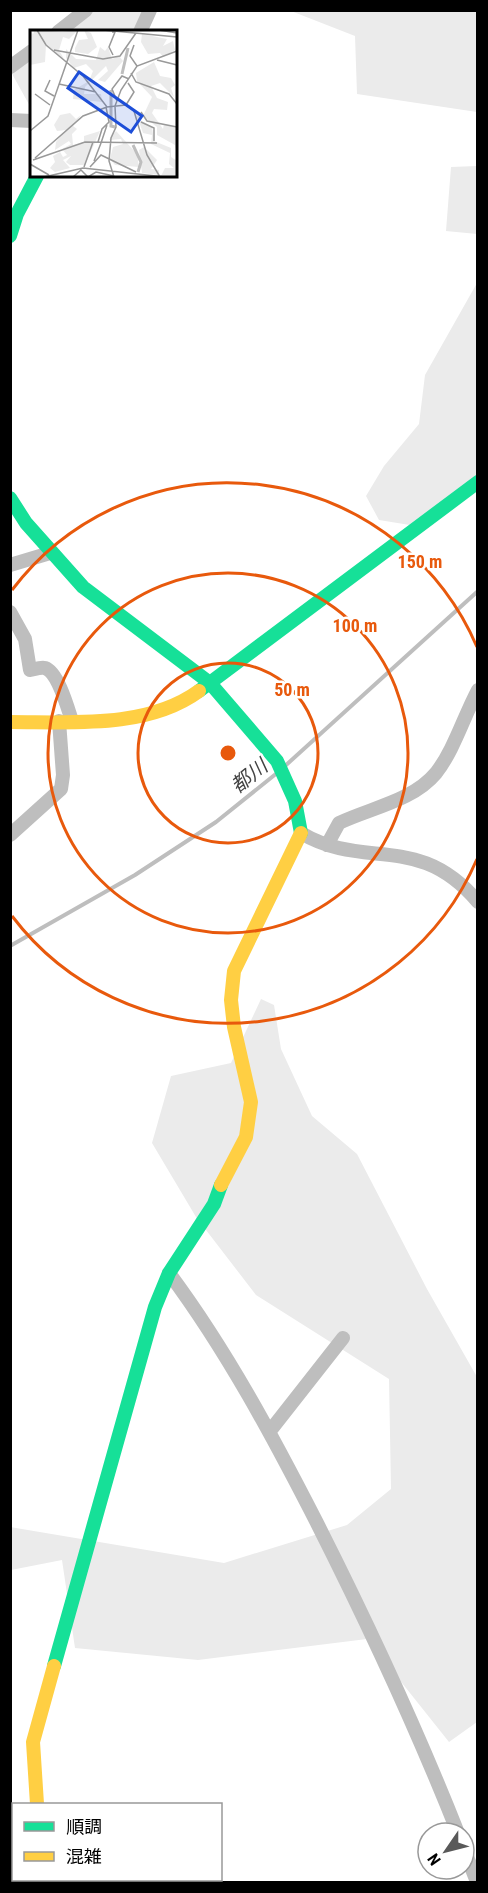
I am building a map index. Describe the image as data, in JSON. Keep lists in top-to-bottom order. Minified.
{"water":["都川"],"legend":["順調","混雑"],"north":"bottom left","rings":["150 m","100 m","50 m"]}
